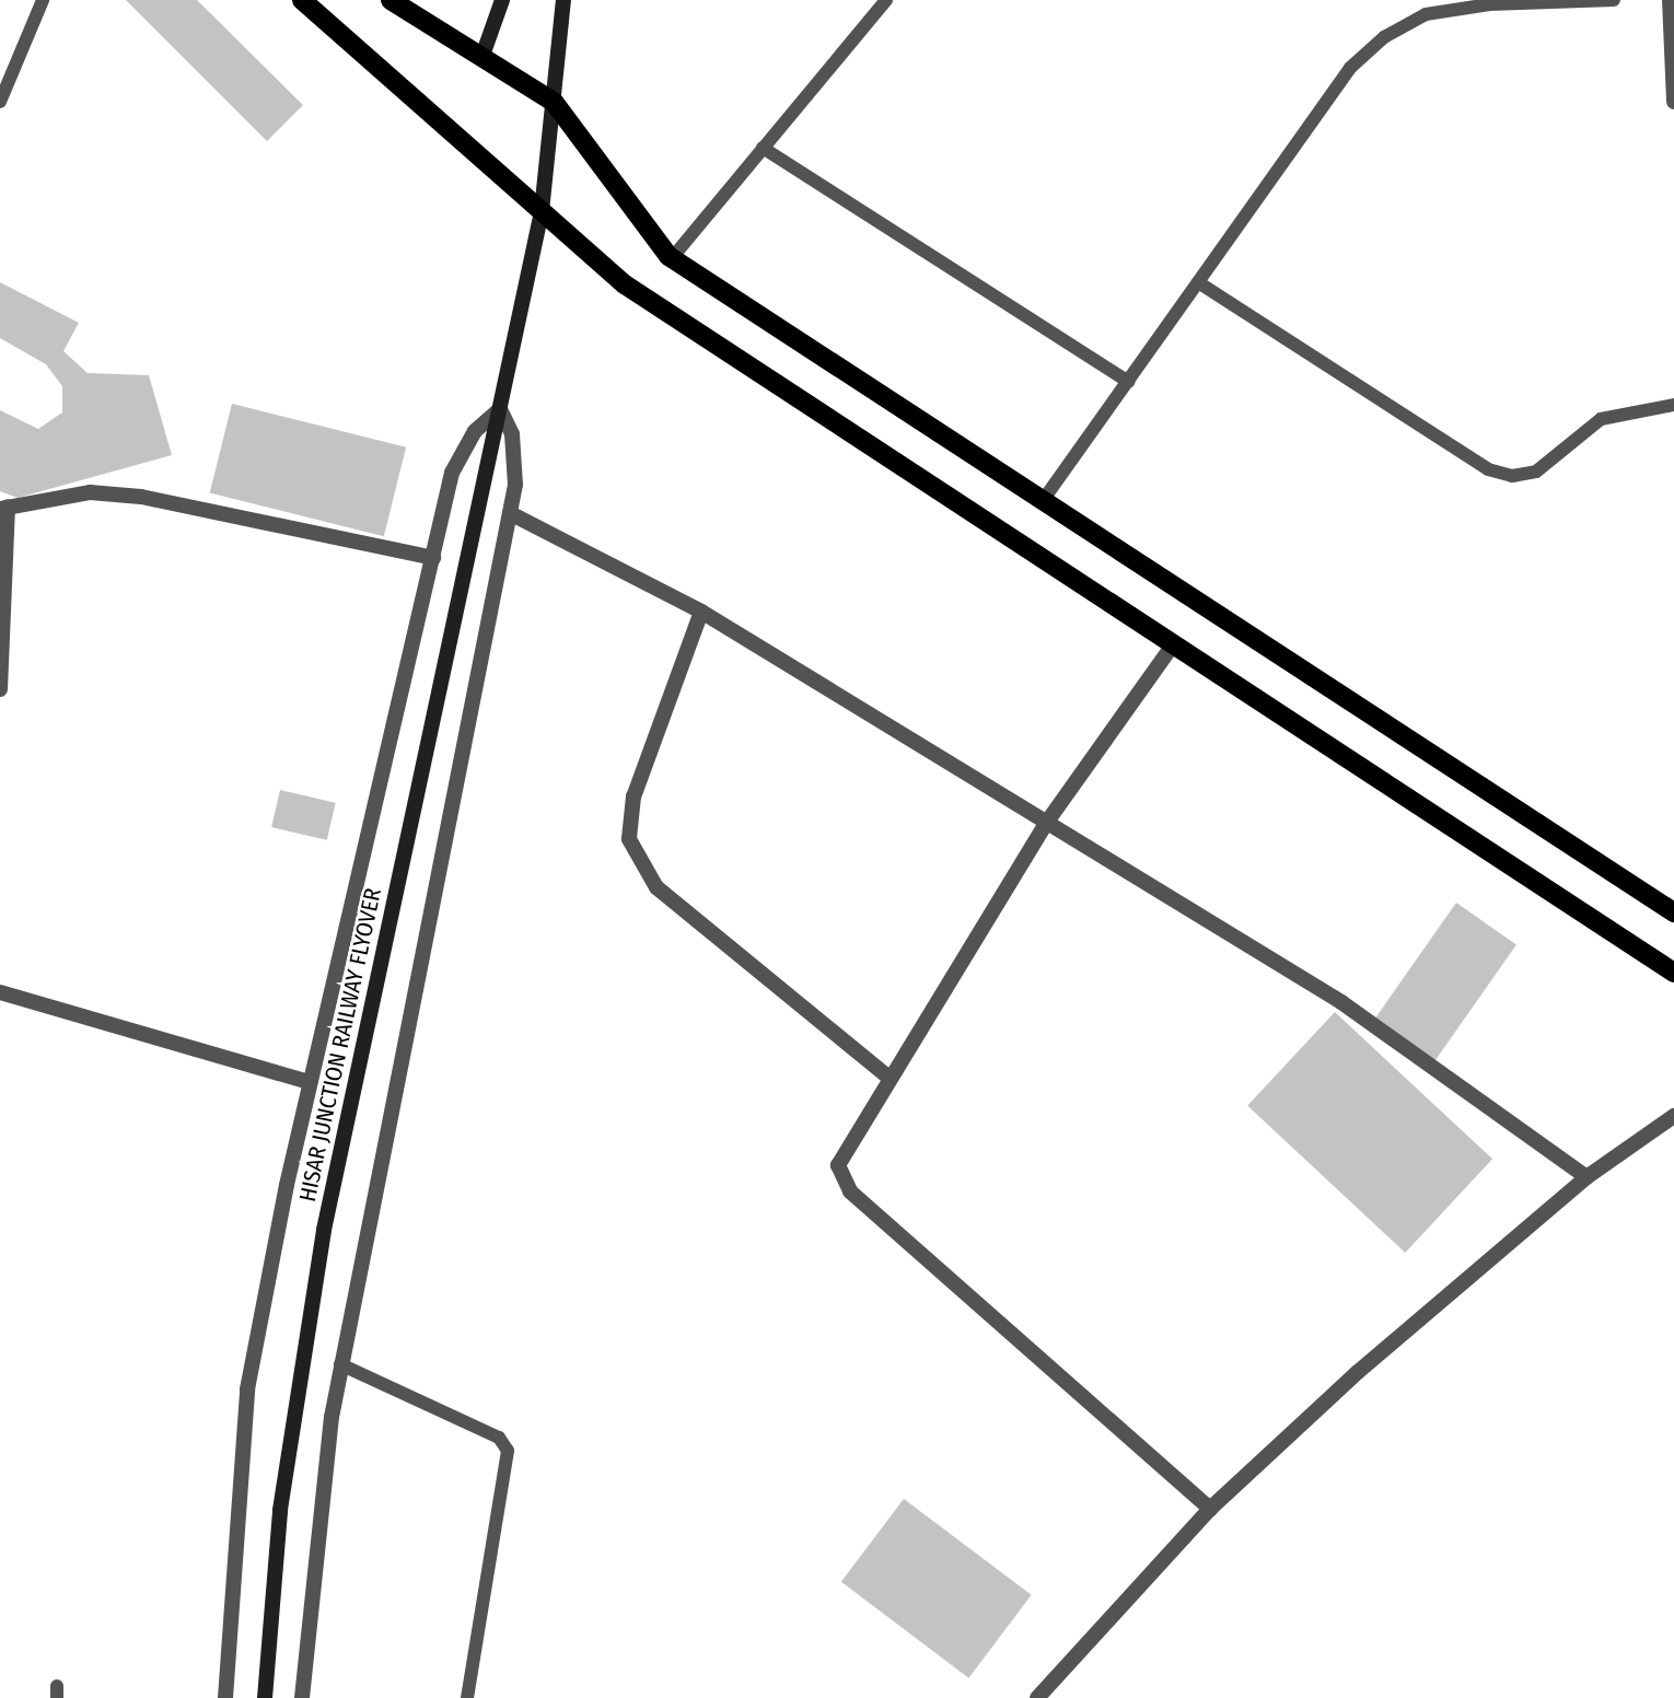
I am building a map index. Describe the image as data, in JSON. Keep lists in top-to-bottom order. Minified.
{"streets":{"main road":["HISAR JUNCTION RAILWAY FLYOVER"]}}
